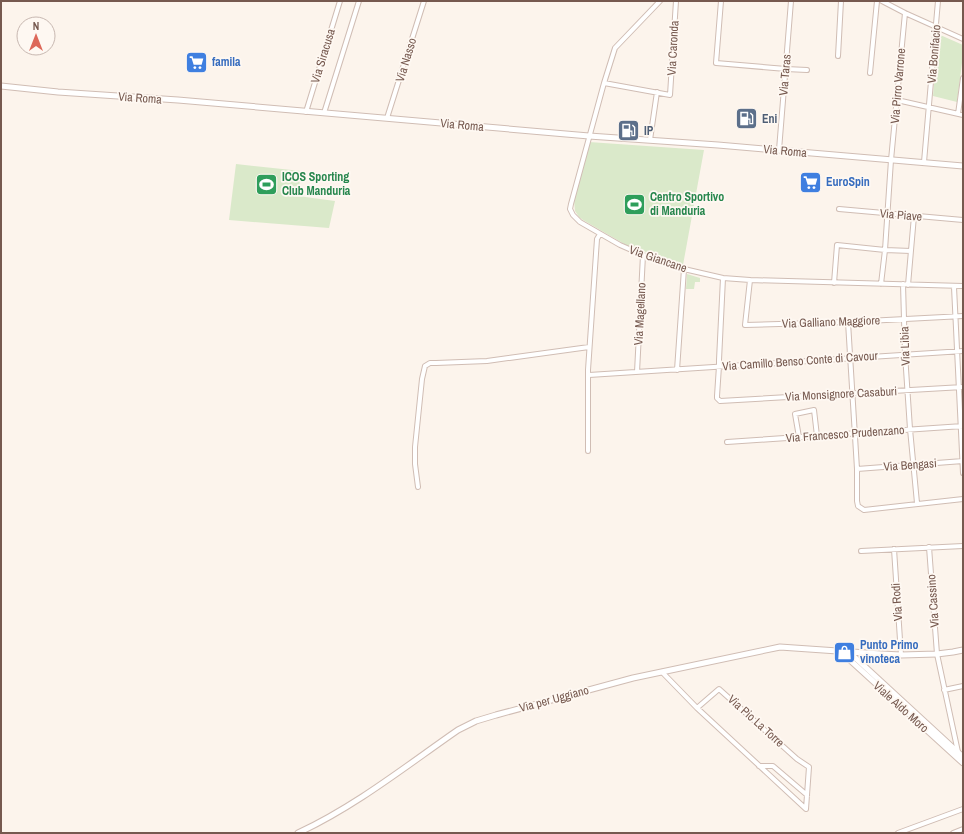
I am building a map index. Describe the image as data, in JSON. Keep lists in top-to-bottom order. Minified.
{"streets":{"street":["Via Caronda","Via Bonifacio","Via Siracusa","Via Nasso","Via Taras","Via Pirro Varrone","Via Roma","Via Piave","Via Giancane","Via Magellano","Via Galliano Maggiore","Via Libia","Via Camillo Benso Conte di Cavour","Via Monsignore Casaburi","Via Francesco Prudenzano","Via Bengasi","Via Cassino","Via Rodi","Via per Uggiano","Viale Aldo Moro","Via Pio La Torre"]},"crossings":[["Via Siracusa","Via Roma"],["Via Nasso","Via Roma"],["Via Taras","Via Roma"],["Via Pirro Varrone","Via Roma"],["Via Pirro Varrone","Via Piave"],["Via Pirro Varrone","Via Giancane"],["Via Roma","Via Giancane"],["Via Giancane","Via Magellano"],["Via Giancane","Via Galliano Maggiore"],["Via Giancane","Via Libia"],["Via Magellano","Via Camillo Benso Conte di Cavour"],["Via Galliano Maggiore","Via Libia"],["Via Libia","Via Camillo Benso Conte di Cavour"],["Via Libia","Via Monsignore Casaburi"],["Via Libia","Via Francesco Prudenzano"],["Via Libia","Via Bengasi"],["Via Camillo Benso Conte di Cavour","Via Monsignore Casaburi"],["Via Cassino","Viale Aldo Moro"],["Via per Uggiano","Viale Aldo Moro"]],"places":{"supermarket":["famila","EuroSpin"],"fuel station":["Eni","IP"],"sports":["ICOS Sporting Club Manduria","Centro Sportivo di Manduria"],"shop":["Punto Primo vinoteca"]},"north":"top"}
